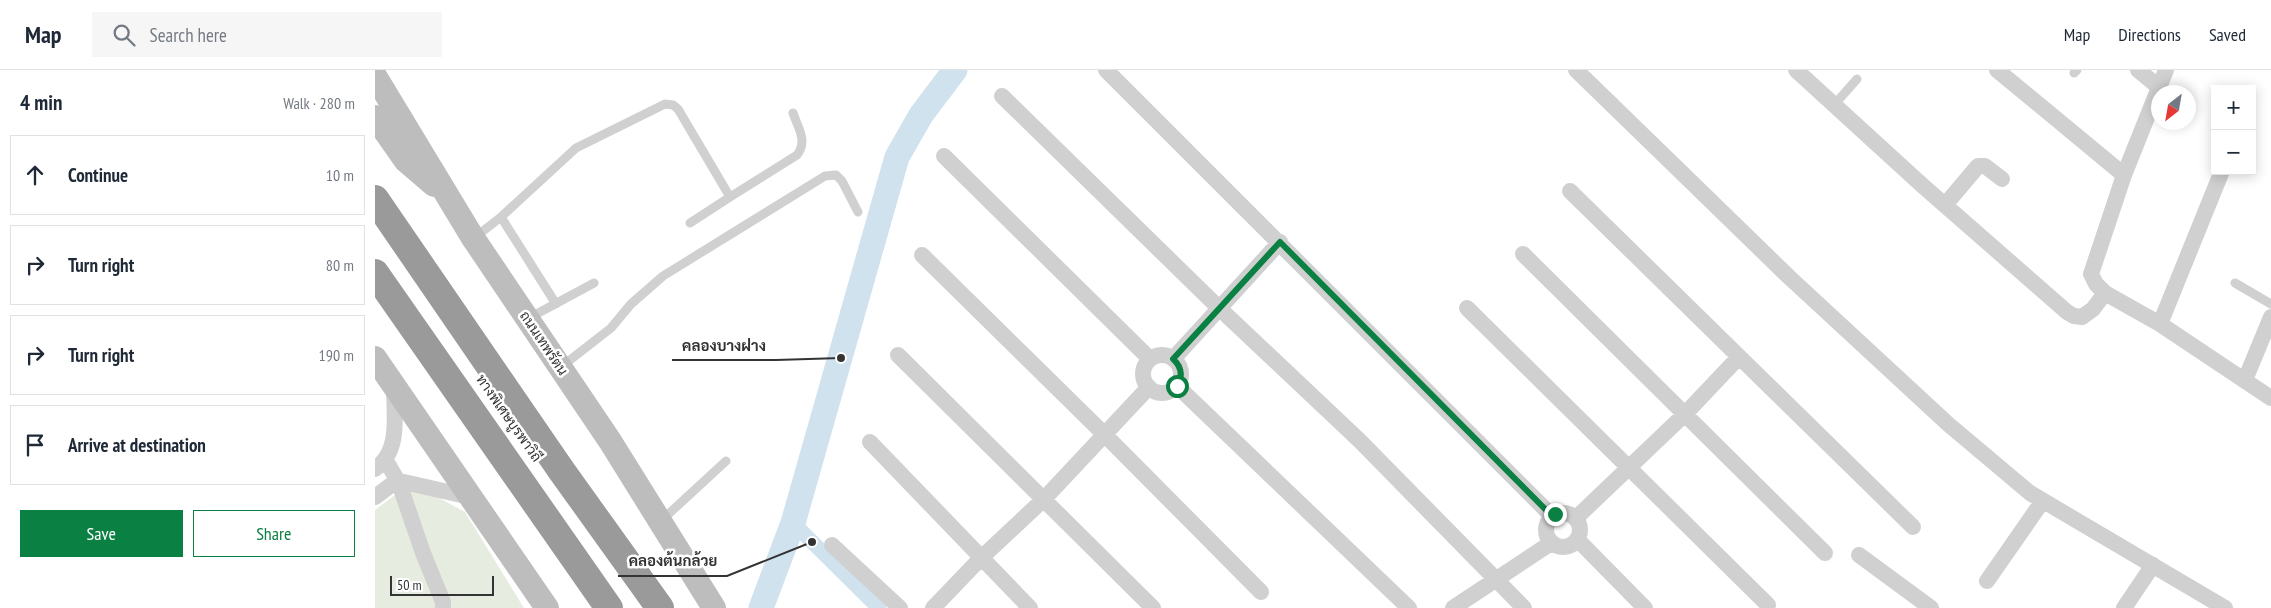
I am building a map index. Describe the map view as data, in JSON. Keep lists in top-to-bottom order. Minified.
{"streets":{"highway":["ทางพิเศษบูรพาวิถี"],"main road":["ถนนเทพรัตน"]},"places":["คลองบางฝาง","คลองต้นกล้วย"],"scale_bar":"50 m","north":"bottom left","page":{"header":"Map","search":"Search here","nav":["Map","Directions","Saved"],"heading":["4 min","Walk · 280 m"],"map_buttons":["+","−"],"list":[["Continue","10 m"],["Turn right","80 m"],["Turn right","190 m"],"Arrive at destination"],"buttons":["Save","Share"],"scale":"50 m"}}
